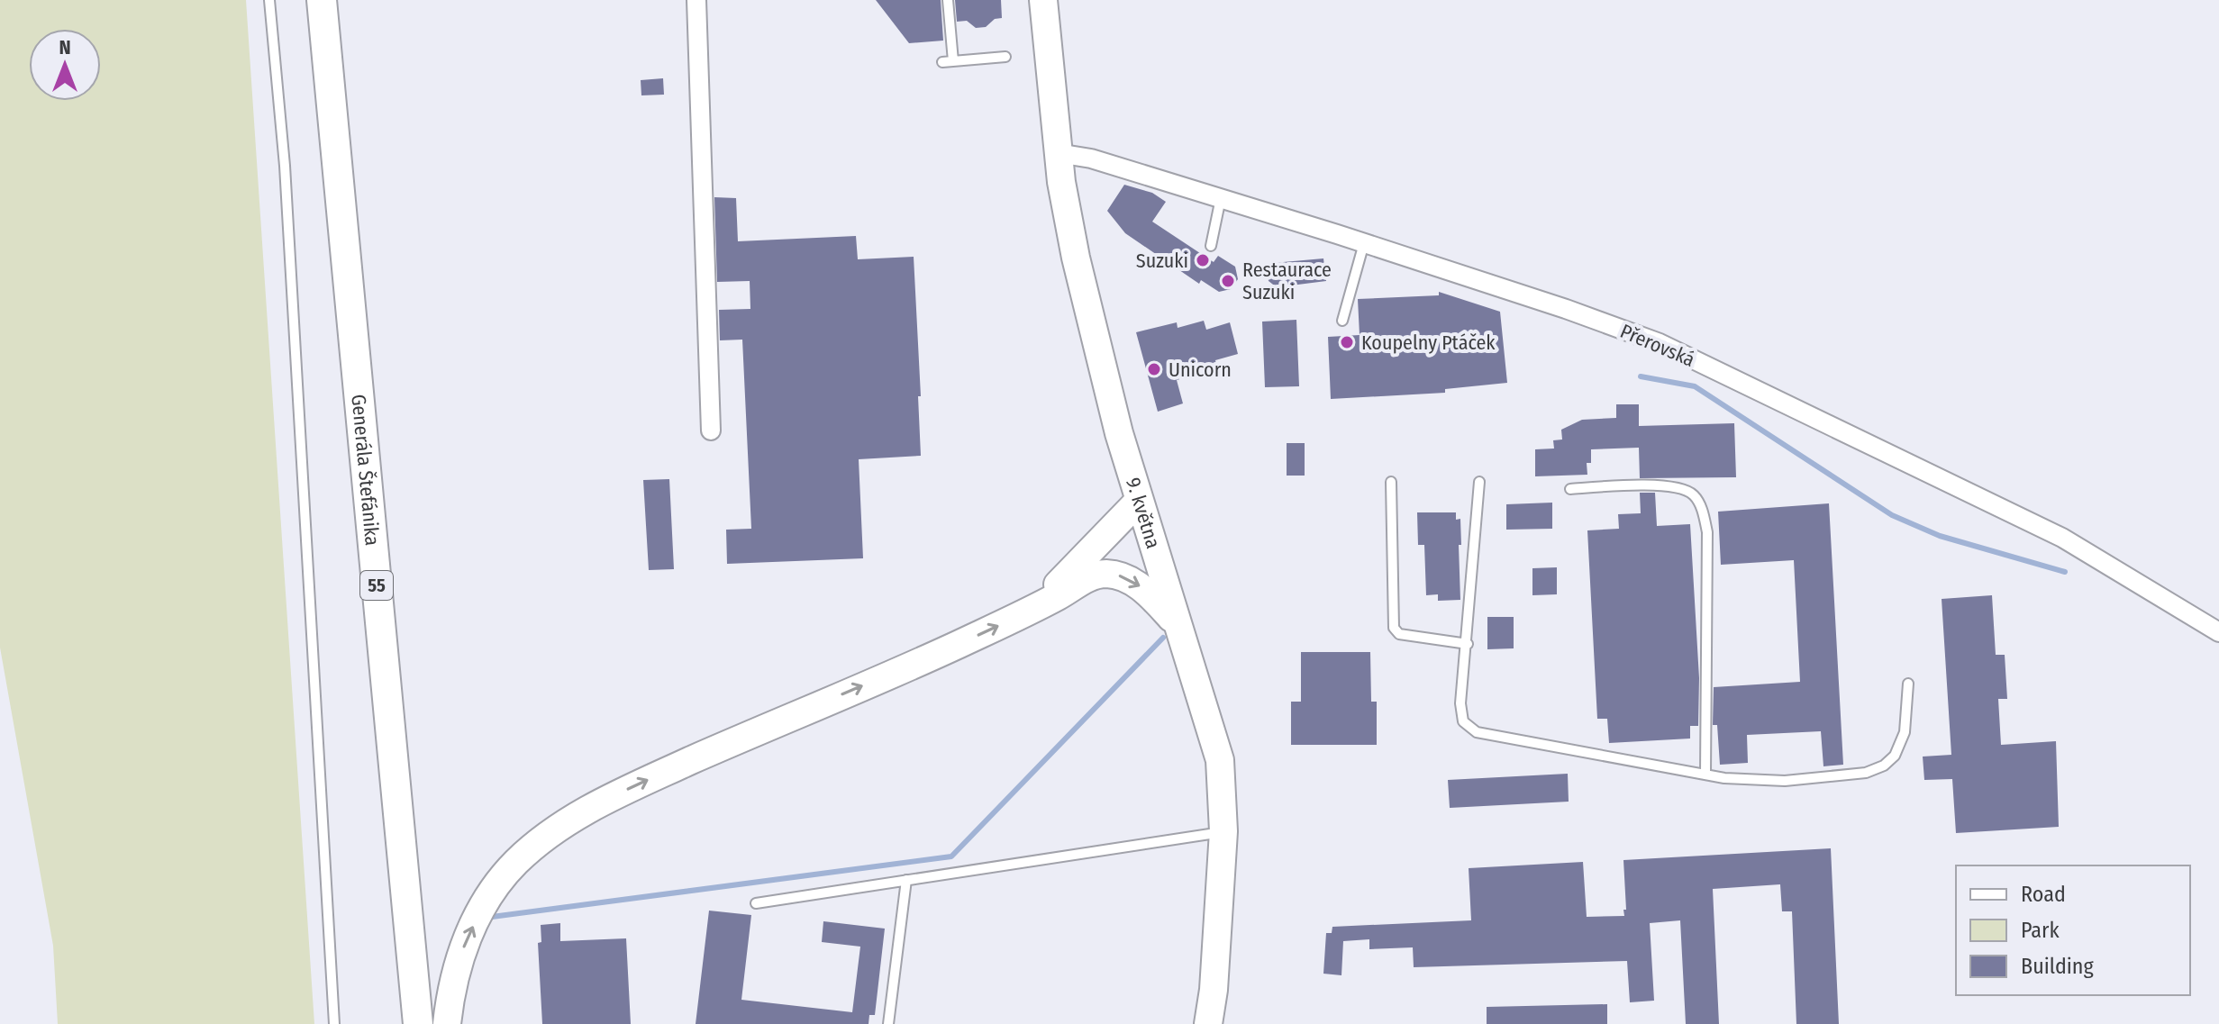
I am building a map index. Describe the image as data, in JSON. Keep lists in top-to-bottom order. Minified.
{"streets":{"main road":["Generála Štefánika","9. května","55"],"street":["Přerovská"]},"crossings":[["Přerovská","9. května"]],"places":["Suzuki","Restaurace Suzuki","Koupelny Ptáček","Unicorn"],"legend":["Road","Park","Building"],"north":"top"}
